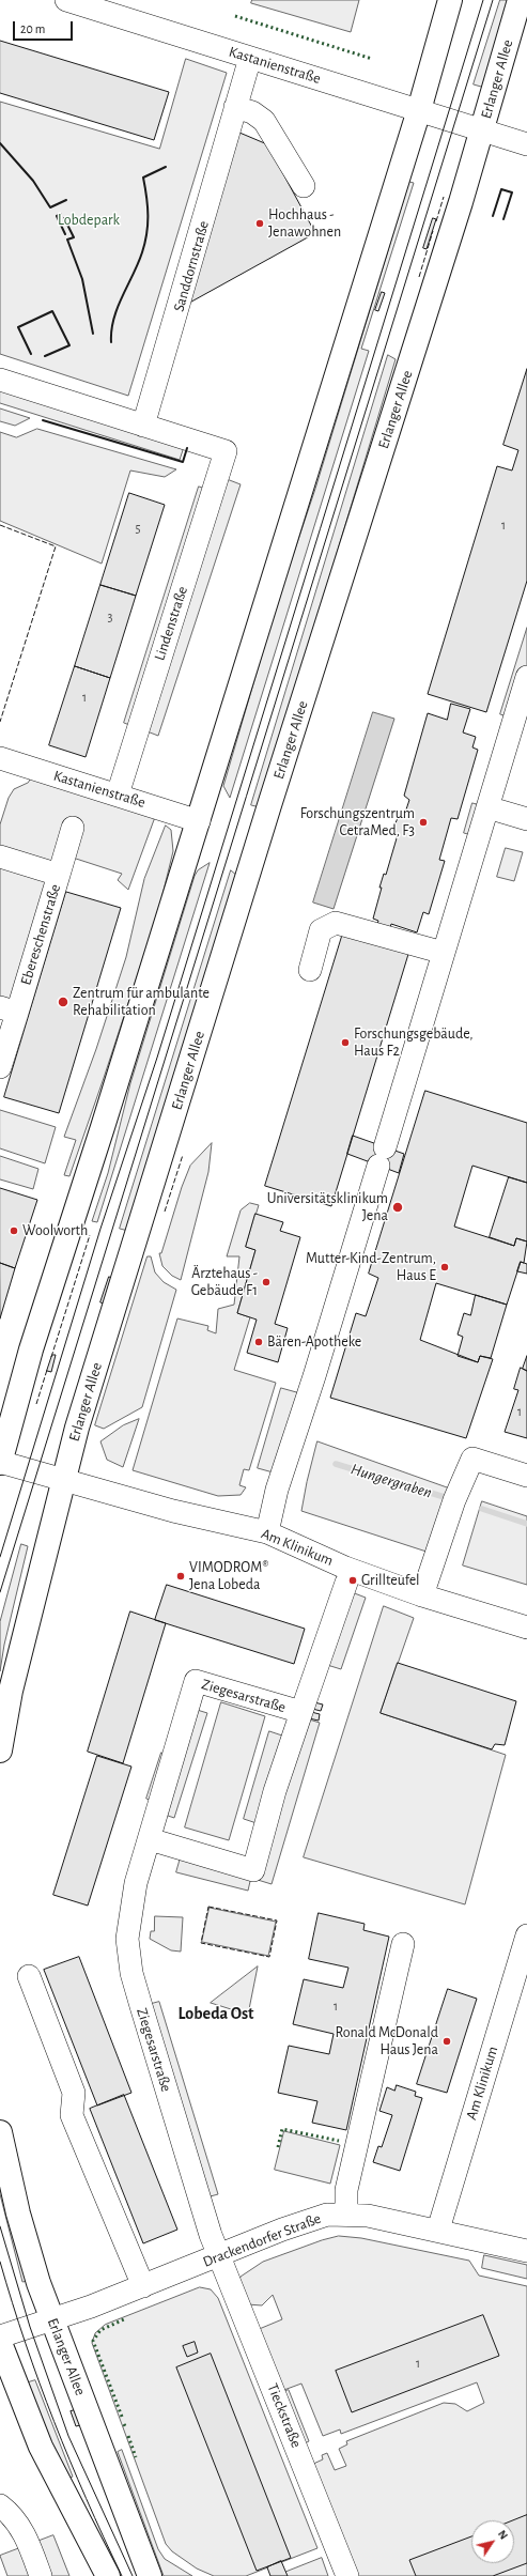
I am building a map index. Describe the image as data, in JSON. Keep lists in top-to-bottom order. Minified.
{"streets":{"main road":["Erlanger Allee"],"street":["Kastanienstraße","Sanddornstraße","Lindenstraße","Ebereschenstraße","Am Klinikum","Ziegesarstraße","Drackendorfer Straße","Tieckstraße"]},"crossings":[["Kastanienstraße","Erlanger Allee"],["Kastanienstraße","Sanddornstraße"],["Kastanienstraße","Lindenstraße"],["Erlanger Allee","Am Klinikum"],["Erlanger Allee","Drackendorfer Straße"],["Sanddornstraße","Lindenstraße"],["Am Klinikum","Drackendorfer Straße"],["Ziegesarstraße","Drackendorfer Straße"],["Ziegesarstraße","Tieckstraße"],["Drackendorfer Straße","Tieckstraße"]],"districts":["Lobeda Ost"],"water":["Hungergraben"],"parks":["Lobdepark"],"places":["Hochhaus - Jenawohnen","Forschungszentrum CetraMed, F3","Zentrum für ambulante Rehabilitation","Forschungsgebäude, Haus F2","Universitätsklinikum Jena","Woolworth","Mutter-Kind-Zentrum, Haus E","Ärztehaus - Gebäude F1","Bären-Apotheke","VIMODROM® Jena Lobeda","Grillteufel","Ronald McDonald Haus Jena"],"house_numbers":["1","5","3","1","1","1","1"],"scale_bar":"20 m","north":"top right"}
